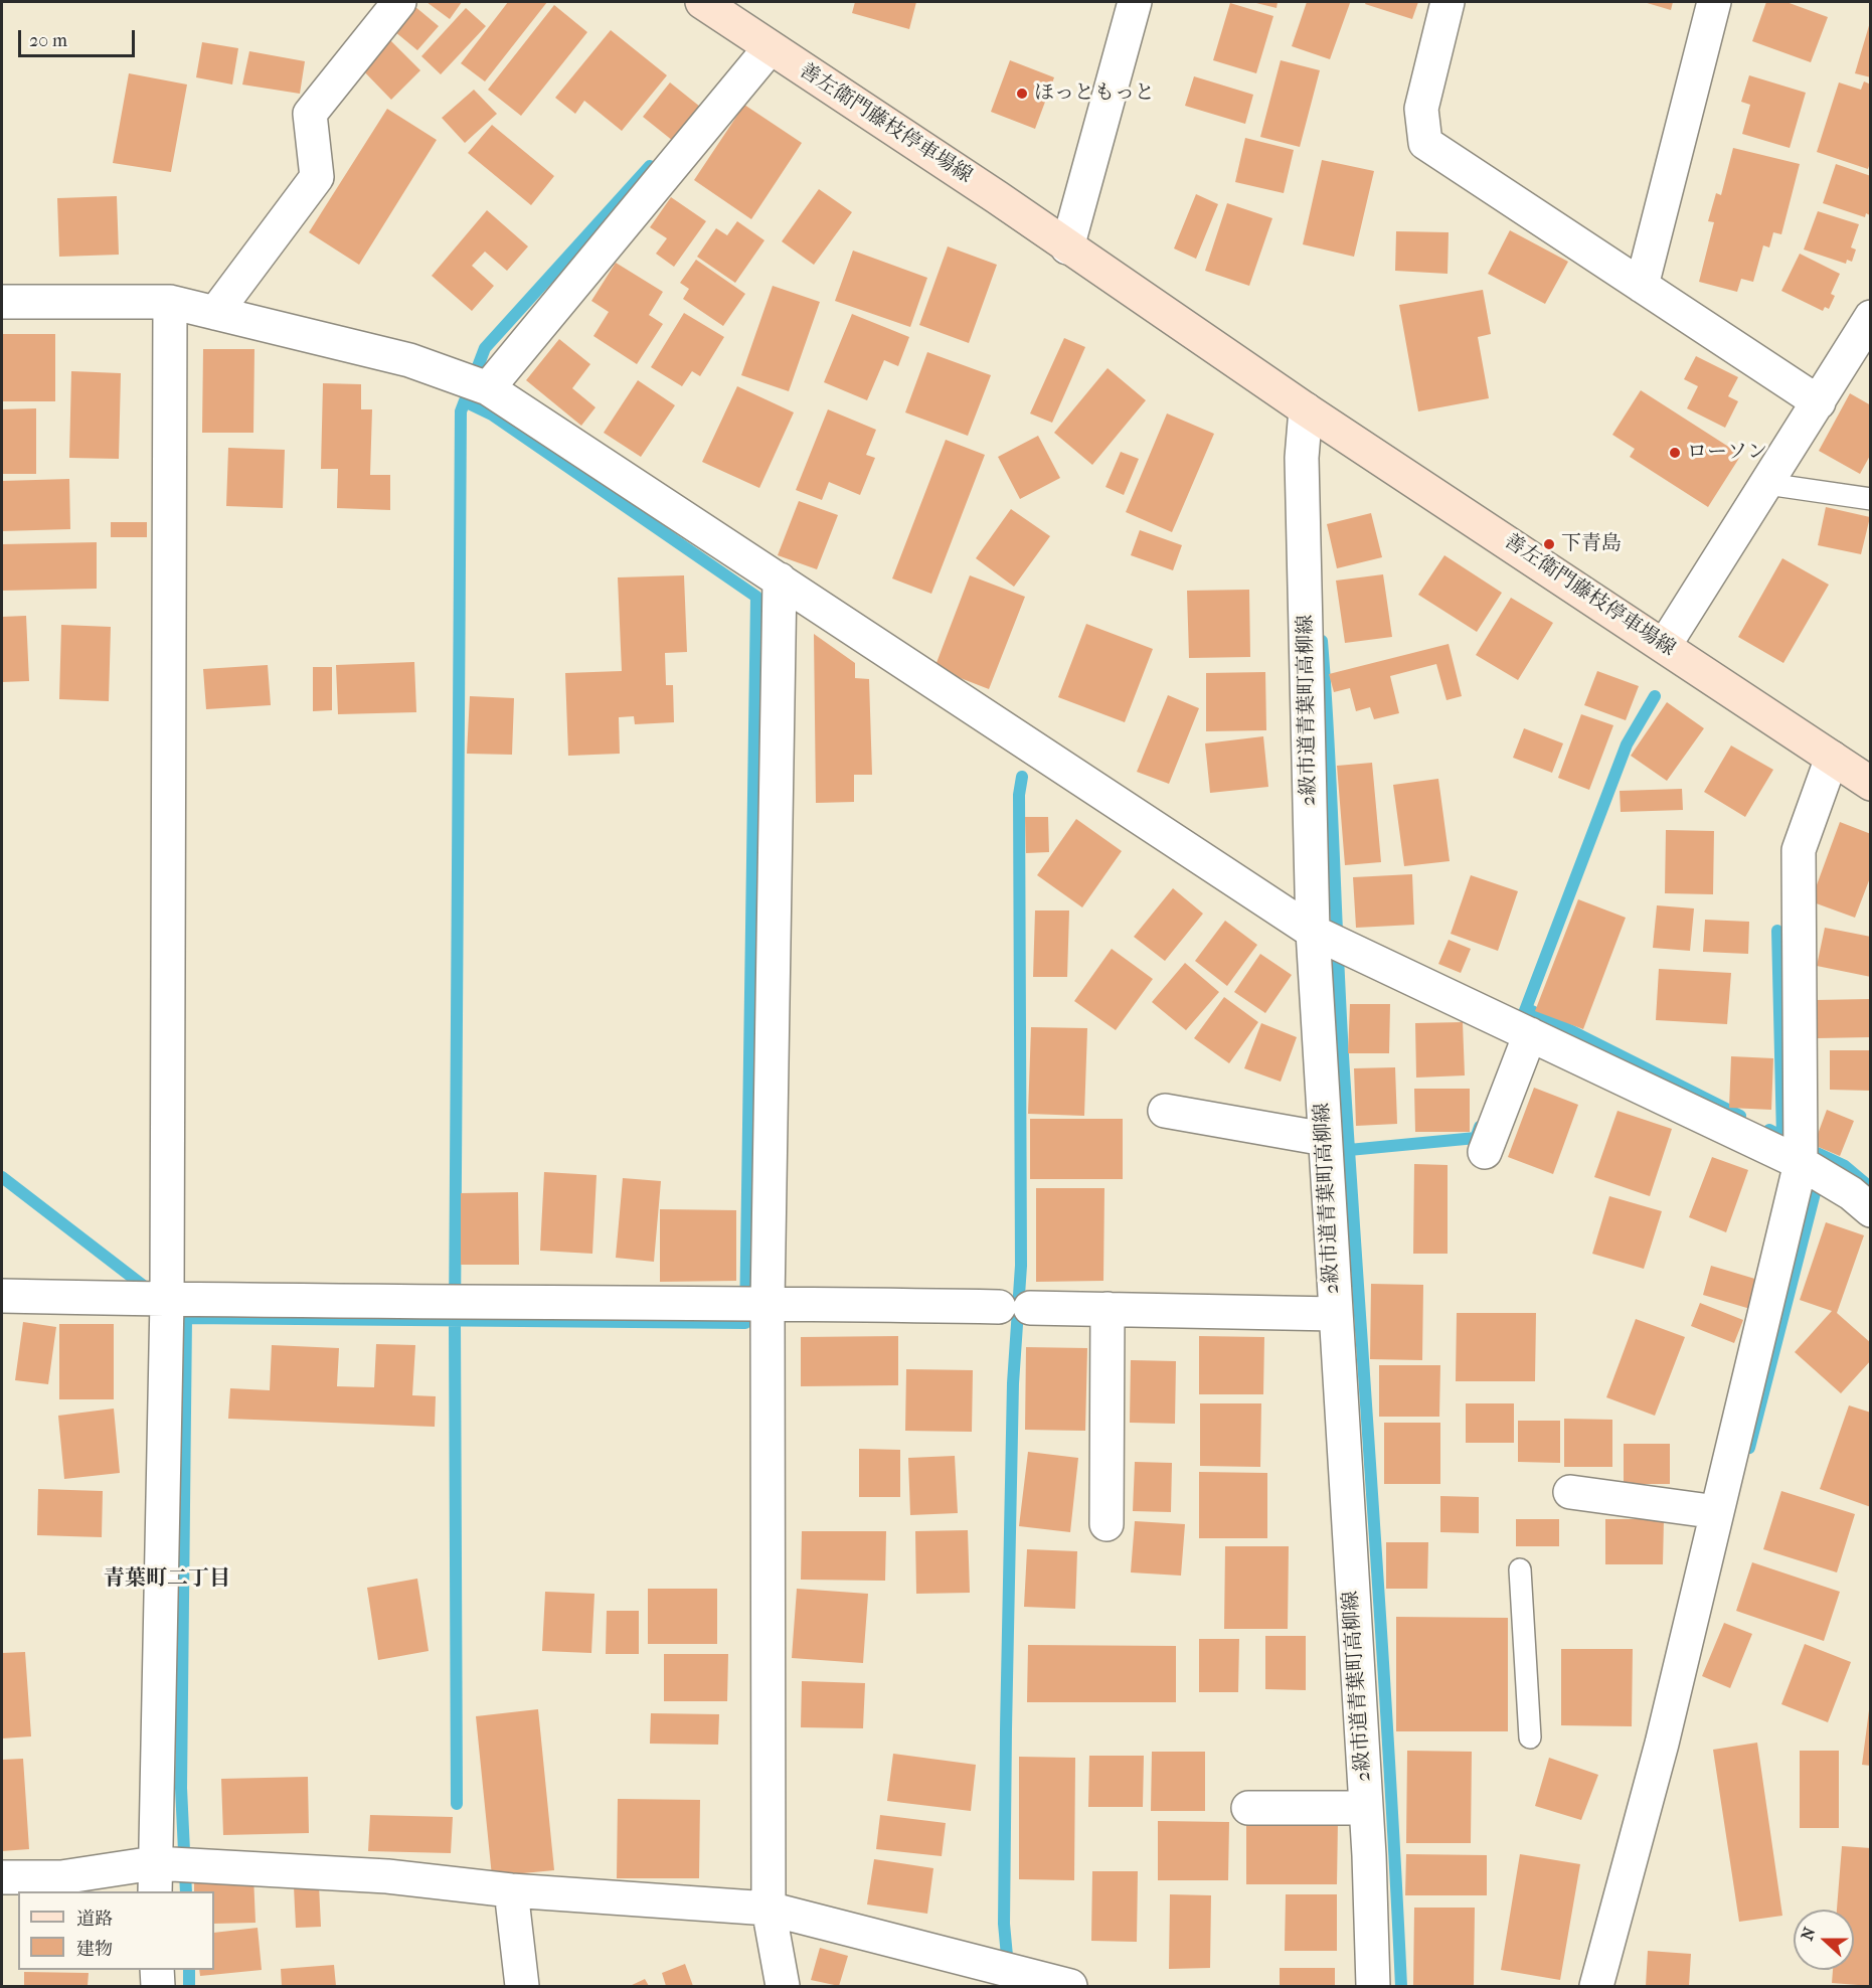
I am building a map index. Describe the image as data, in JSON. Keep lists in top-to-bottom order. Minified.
{"streets":{"main road":["善左衛門藤枝停車場線"],"street":["2級市道青葉町高柳線"]},"crossings":[["善左衛門藤枝停車場線","2級市道青葉町高柳線"]],"districts":["青葉町二丁目"],"places":["ほっともっと","ローソン","下青島"],"legend":["道路","建物"],"scale_bar":"20 m","north":"left"}
